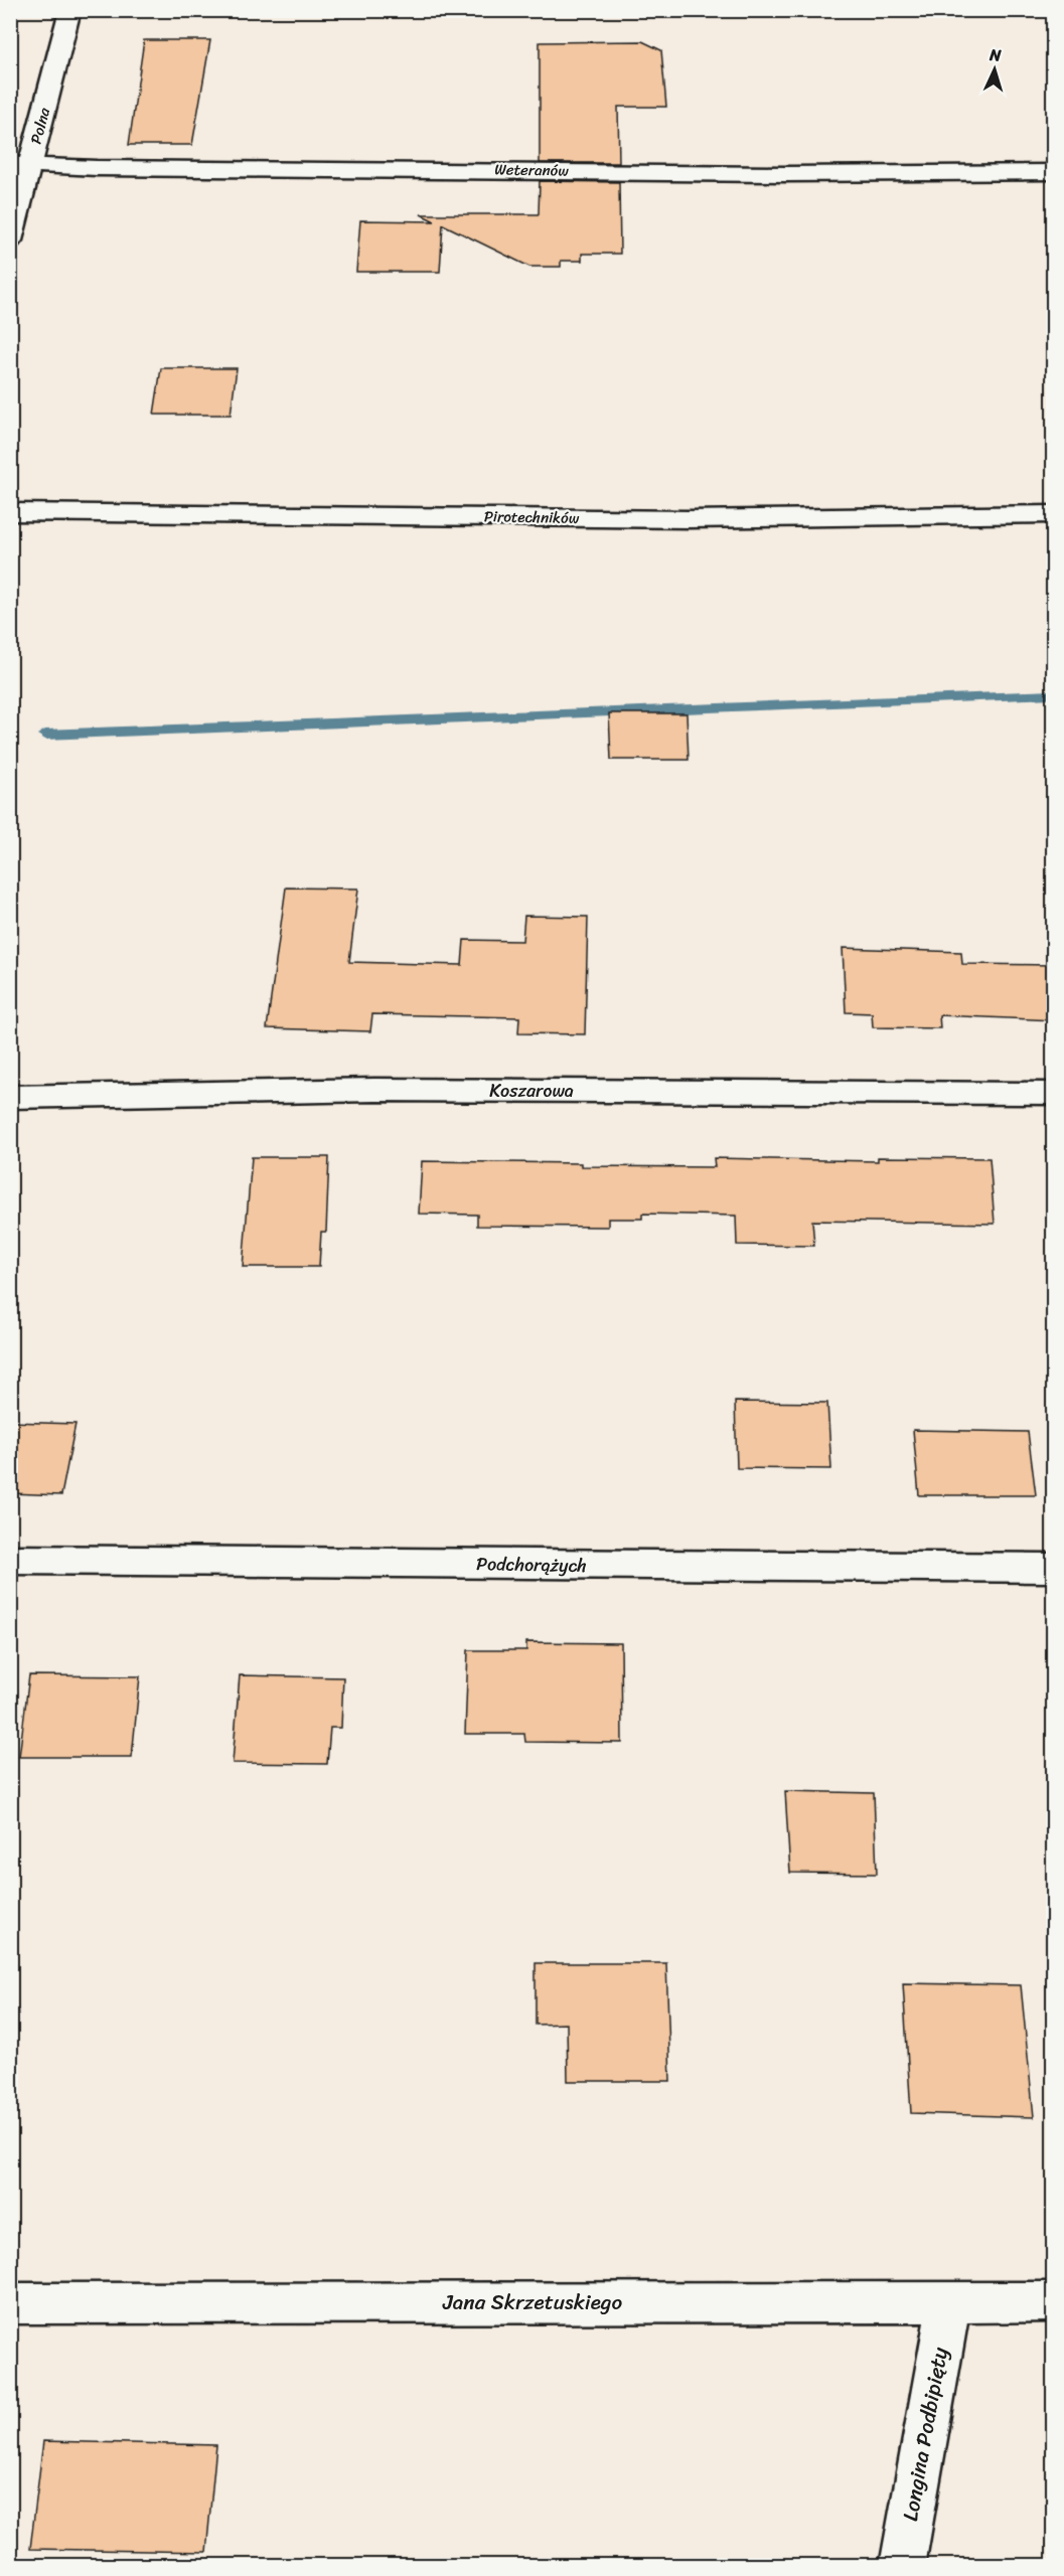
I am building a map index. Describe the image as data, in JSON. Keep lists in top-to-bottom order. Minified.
{"streets":{"street":["Polna","Weteranów","Pirotechników","Koszarowa","Podchorążych","Jana Skrzetuskiego","Longina Podbipięty"]},"crossings":[["Polna","Weteranów"],["Jana Skrzetuskiego","Longina Podbipięty"]],"north":"top"}
